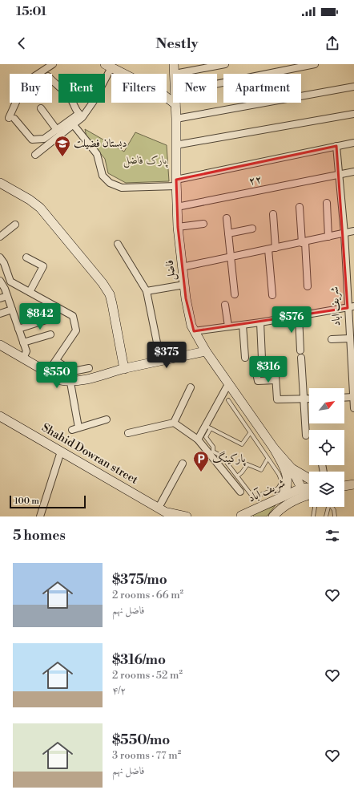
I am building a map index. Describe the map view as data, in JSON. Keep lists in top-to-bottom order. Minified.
{"streets":{"main road":["فاضل","Shahid Dowran street","شریف آباد"],"street":["۲۲","شریف اباد"]},"crossings":[["۲۲","فاضل"],["۲۲","شریف اباد"]],"parks":["پارک فاضل"],"places":{"school or university":["دبستان فضیلت"],"parking":["پارکینگ"]},"scale_bar":"100 m","north":"top right","page":{"status":"15:01","header":"Nestly","chip":["Buy","Rent","Filters","New","Apartment"],"price":["$842","$576","$375","$316","$550"],"scale":"100 m","heading":"5 homes","list":[{"name":"$375/mo","note":"2 rooms · 66 m² · فاضل نهم"},{"name":"$316/mo","note":"2 rooms · 52 m² · ۴/۲"},{"name":"$550/mo","note":"3 rooms · 77 m² · فاضل نهم"}]}}
